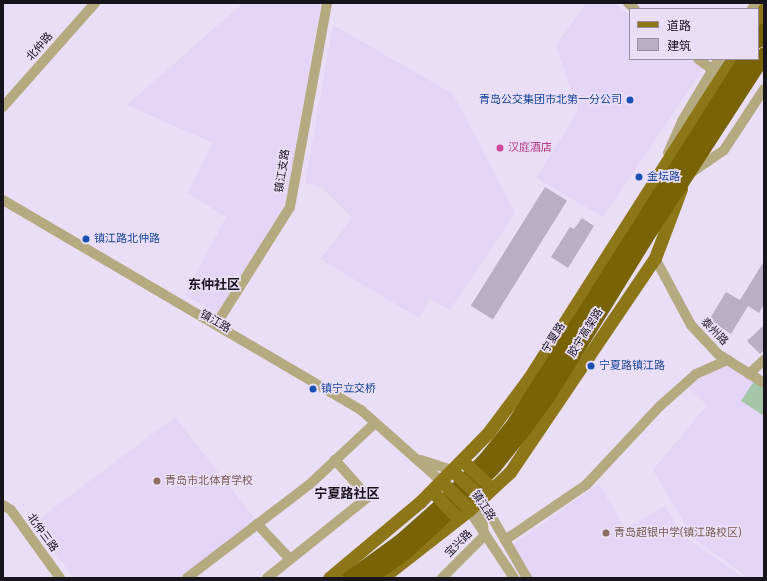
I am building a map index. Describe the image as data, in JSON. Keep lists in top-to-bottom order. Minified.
{"streets":{"highway":["胶宁高架路"],"main road":["镇江路","宁夏路"],"street":["北仲路","镇江支路","泰州路","北仲三路","宝兴路"]},"crossings":[["镇江支路","镇江路"],["镇江路","宁夏路"],["镇江路","宝兴路"]],"districts":["东仲社区","宁夏路社区"],"places":["青岛公交集团市北第一分公司","汉庭酒店","金坛路","镇江路北仲路","宁夏路镇江路","镇宁立交桥","青岛市北体育学校","青岛超银中学(镇江路校区)"],"legend":["道路","建筑"]}
